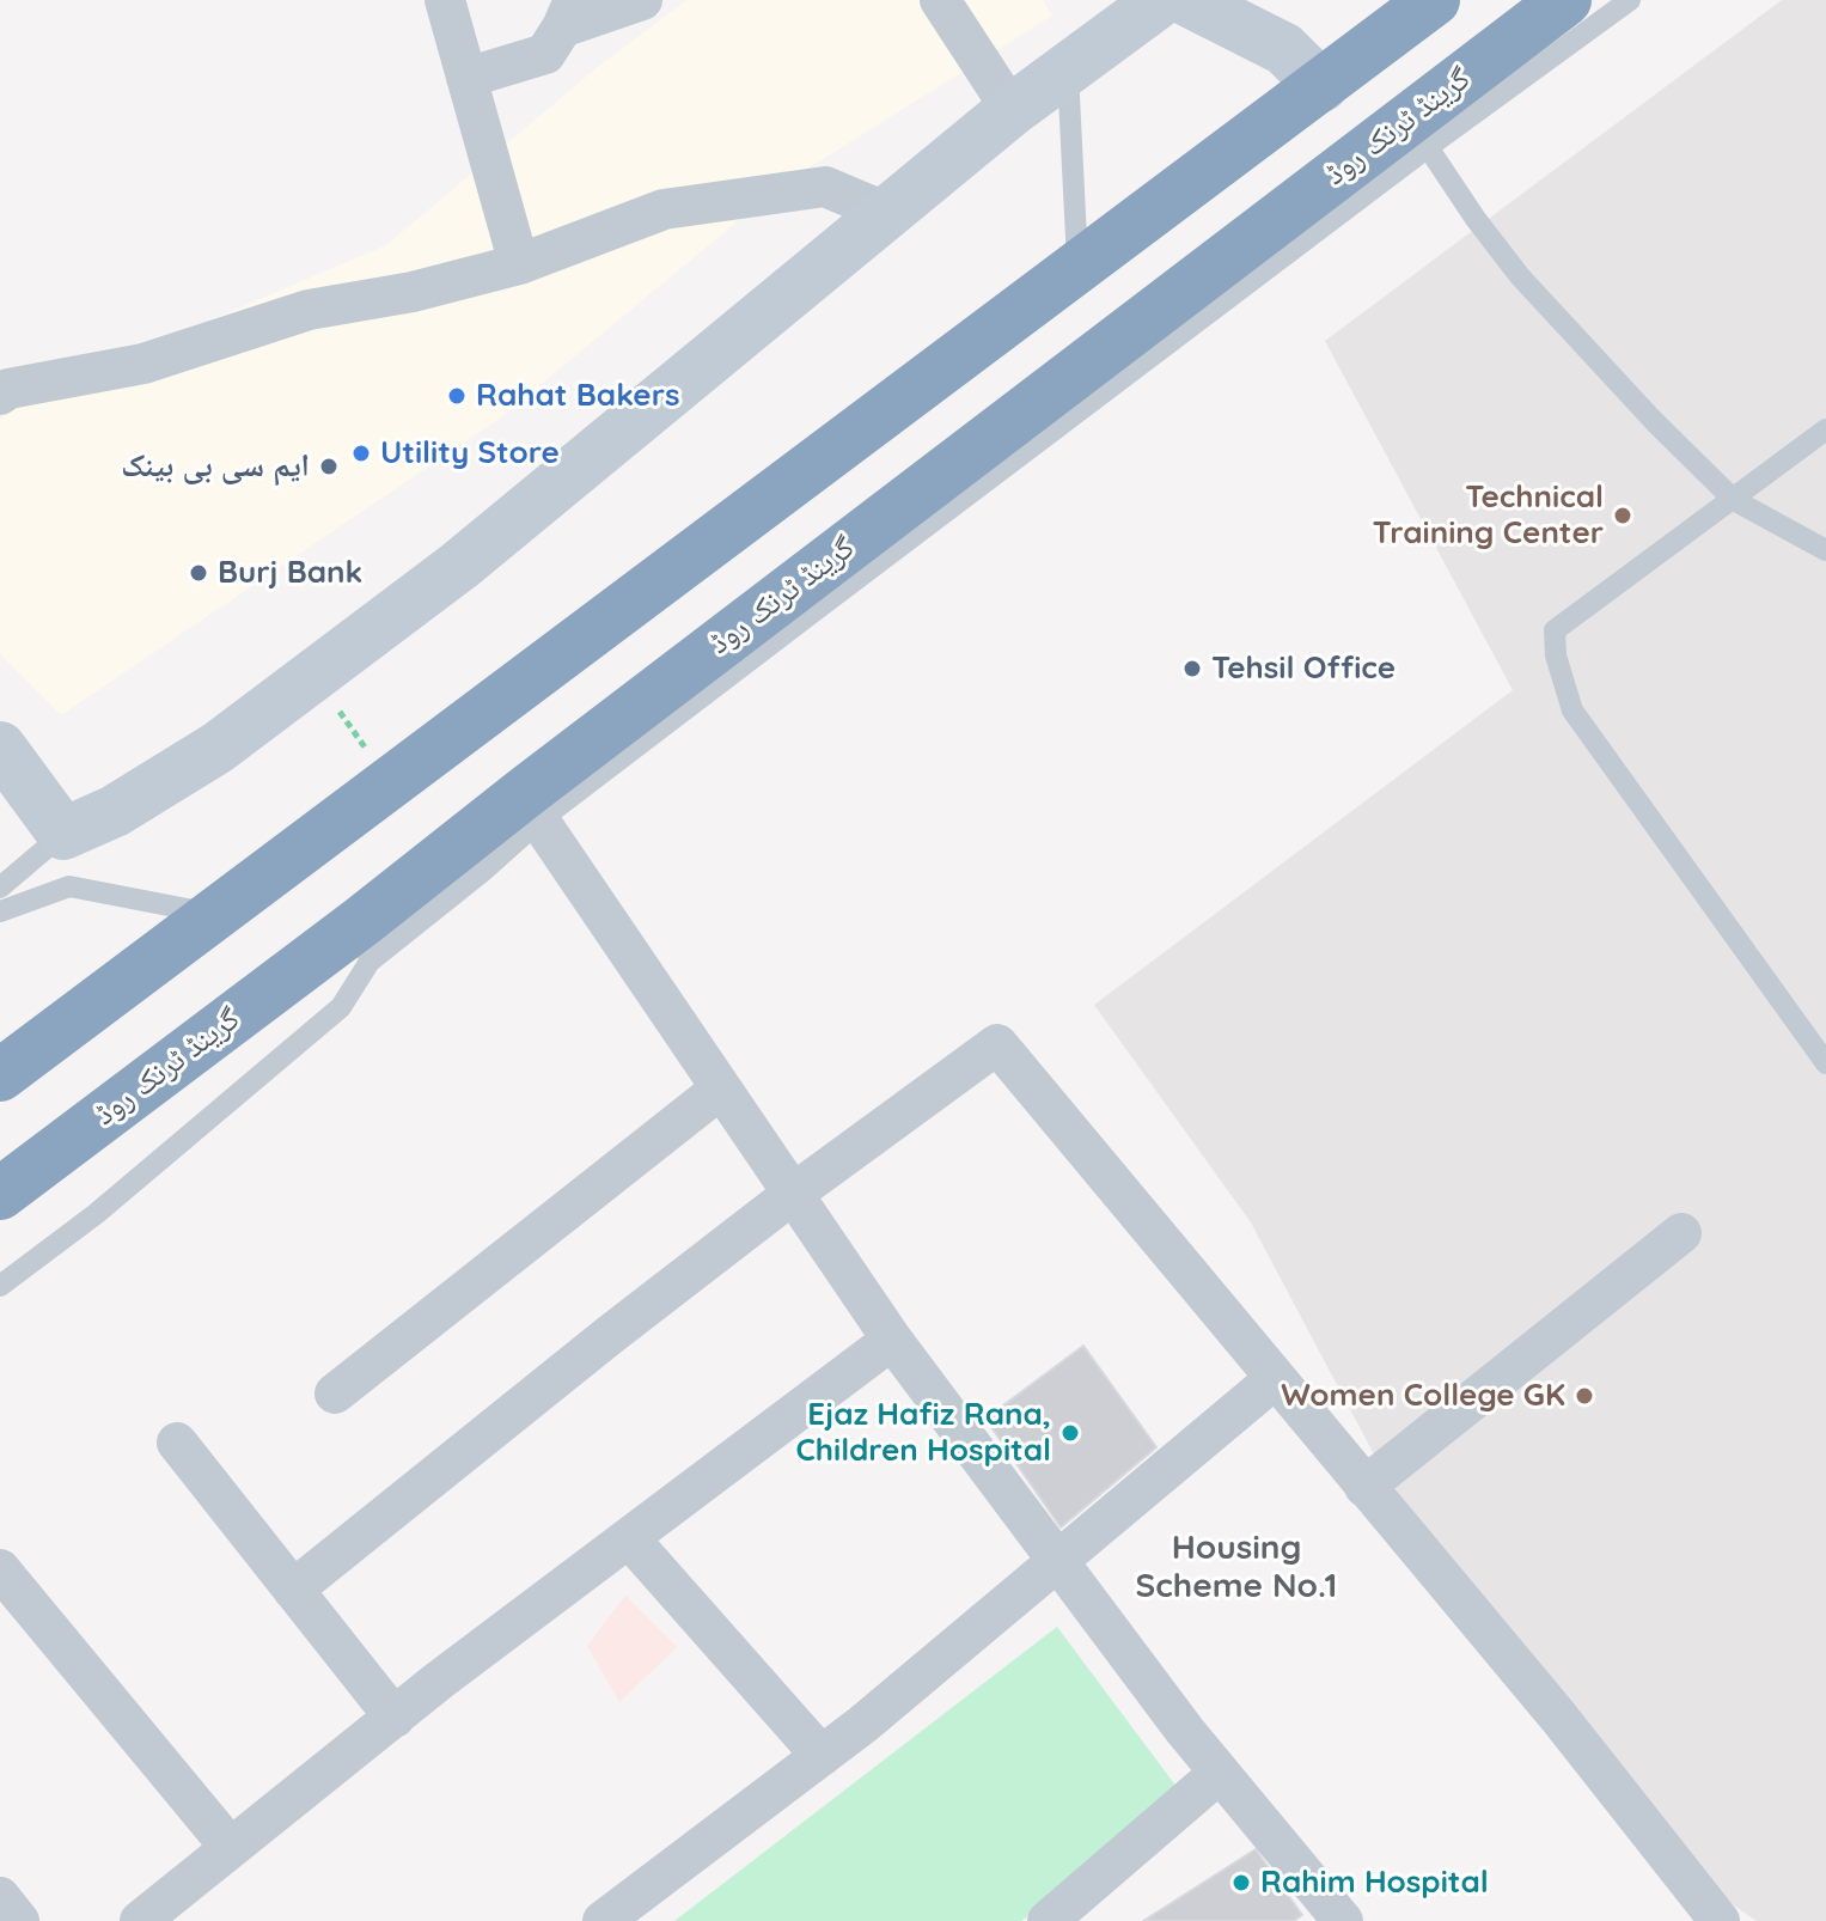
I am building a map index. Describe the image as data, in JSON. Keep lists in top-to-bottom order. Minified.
{"streets":{"highway":["گرینڈ ٹرنک روڈ"]},"districts":["Housing Scheme No.1"],"places":["Rahat Bakers","Utility Store","ایم سی بی بینک","Technical Training Center","Burj Bank","Tehsil Office","Women College GK","Ejaz Hafiz Rana, Children Hospital","Rahim Hospital"]}
